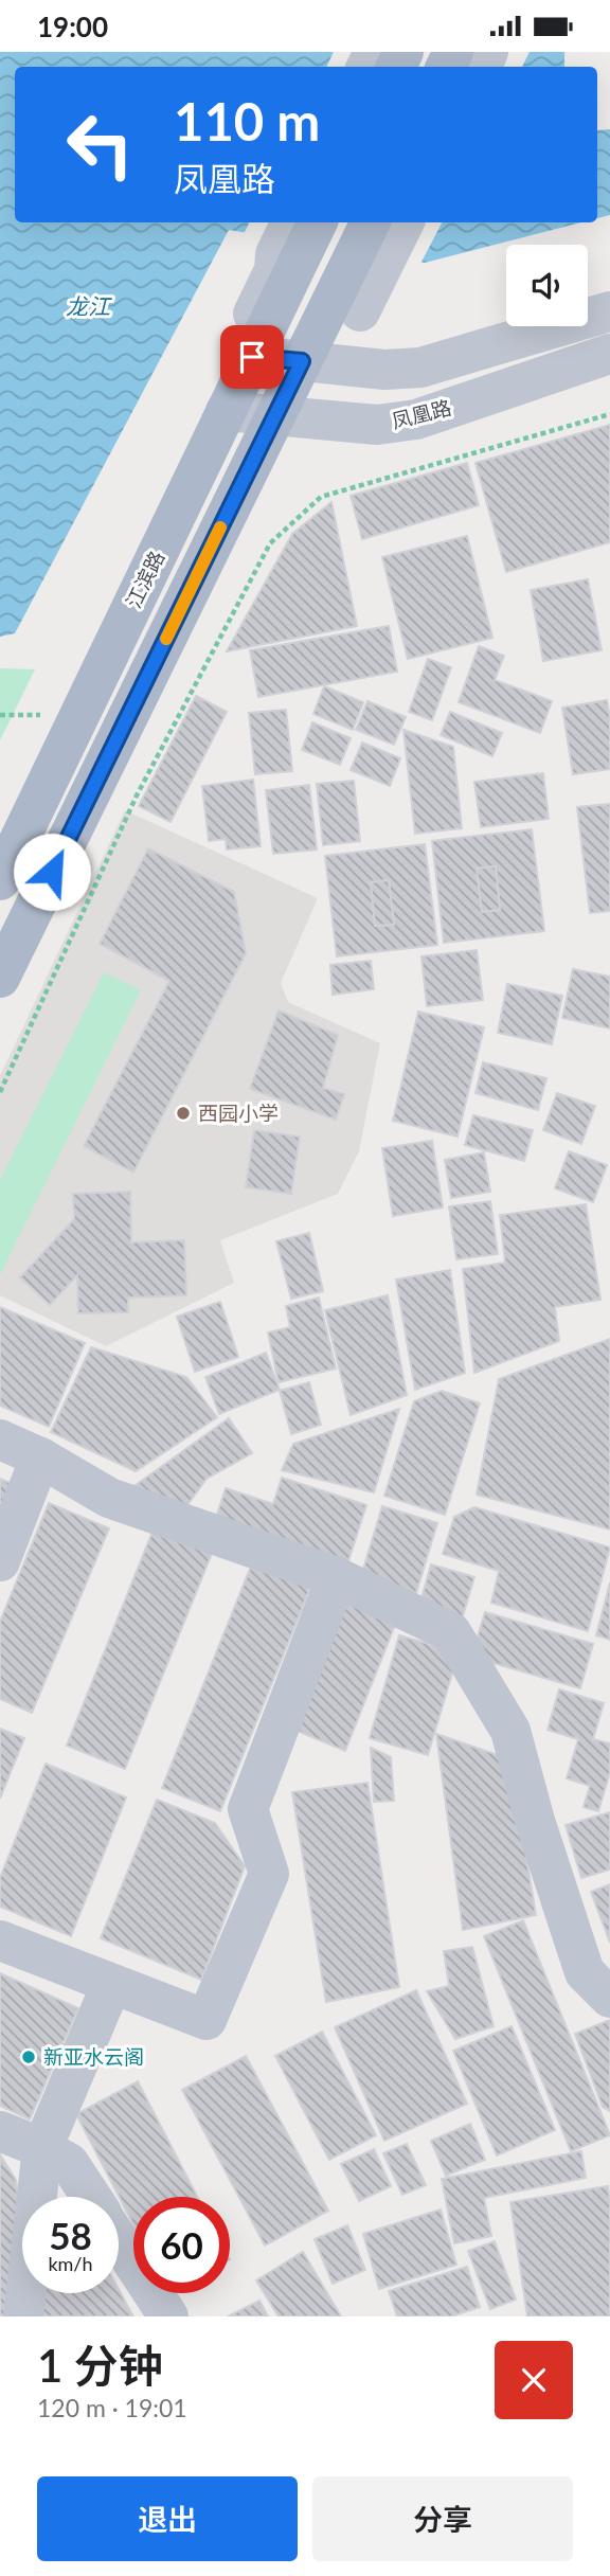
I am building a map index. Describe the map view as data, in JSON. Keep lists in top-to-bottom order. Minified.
{"streets":{"main road":["江滨路"],"street":["凤凰路"]},"crossings":[["凤凰路","江滨路"]],"water":["龙江"],"places":["西园小学","新亚水云阁"],"page":{"status":"19:00","turn":["110 m","凤凰路"],"speed":"58 km/h","limit":"60","heading":["1 分钟","120 m · 19:01"],"buttons":["退出","分享"]}}
